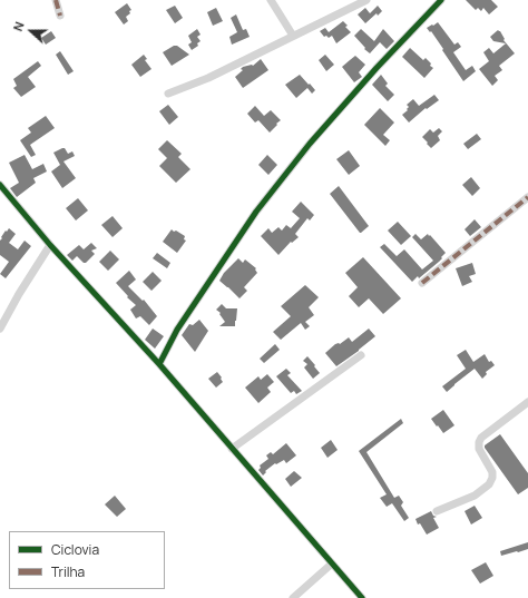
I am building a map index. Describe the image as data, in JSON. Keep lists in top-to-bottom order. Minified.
{"legend":["Ciclovia","Trilha"],"north":"left"}
